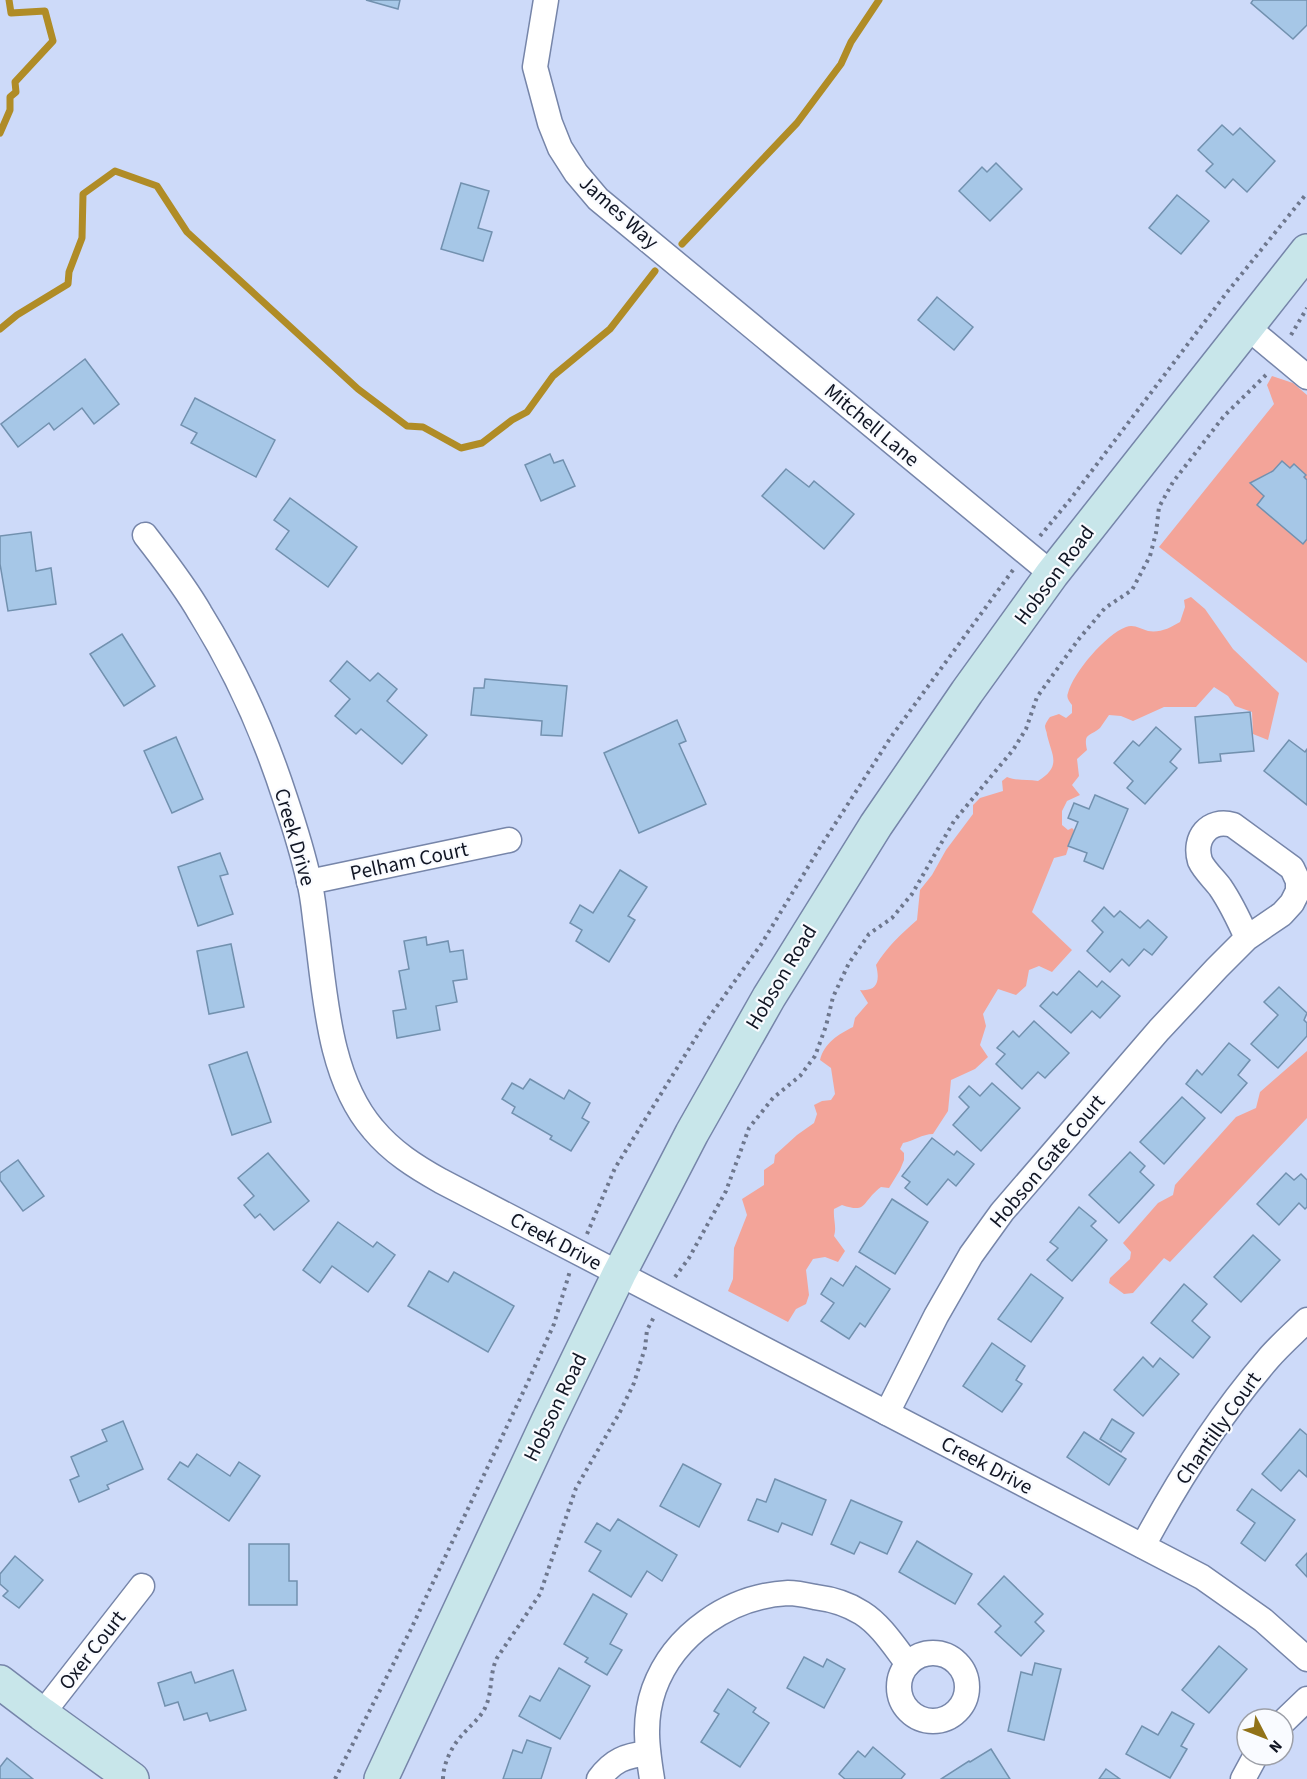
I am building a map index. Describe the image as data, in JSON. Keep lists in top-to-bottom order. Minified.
{"streets":{"main road":["Hobson Road"],"street":["James Way","Mitchell Lane","Creek Drive","Pelham Court","Hobson Gate Court","Chantilly Court","Oxer Court"]},"crossings":[["James Way","Mitchell Lane"],["Mitchell Lane","Hobson Road"],["Hobson Road","Creek Drive"],["Creek Drive","Pelham Court"],["Creek Drive","Hobson Gate Court"],["Creek Drive","Chantilly Court"]],"north":"bottom right"}
